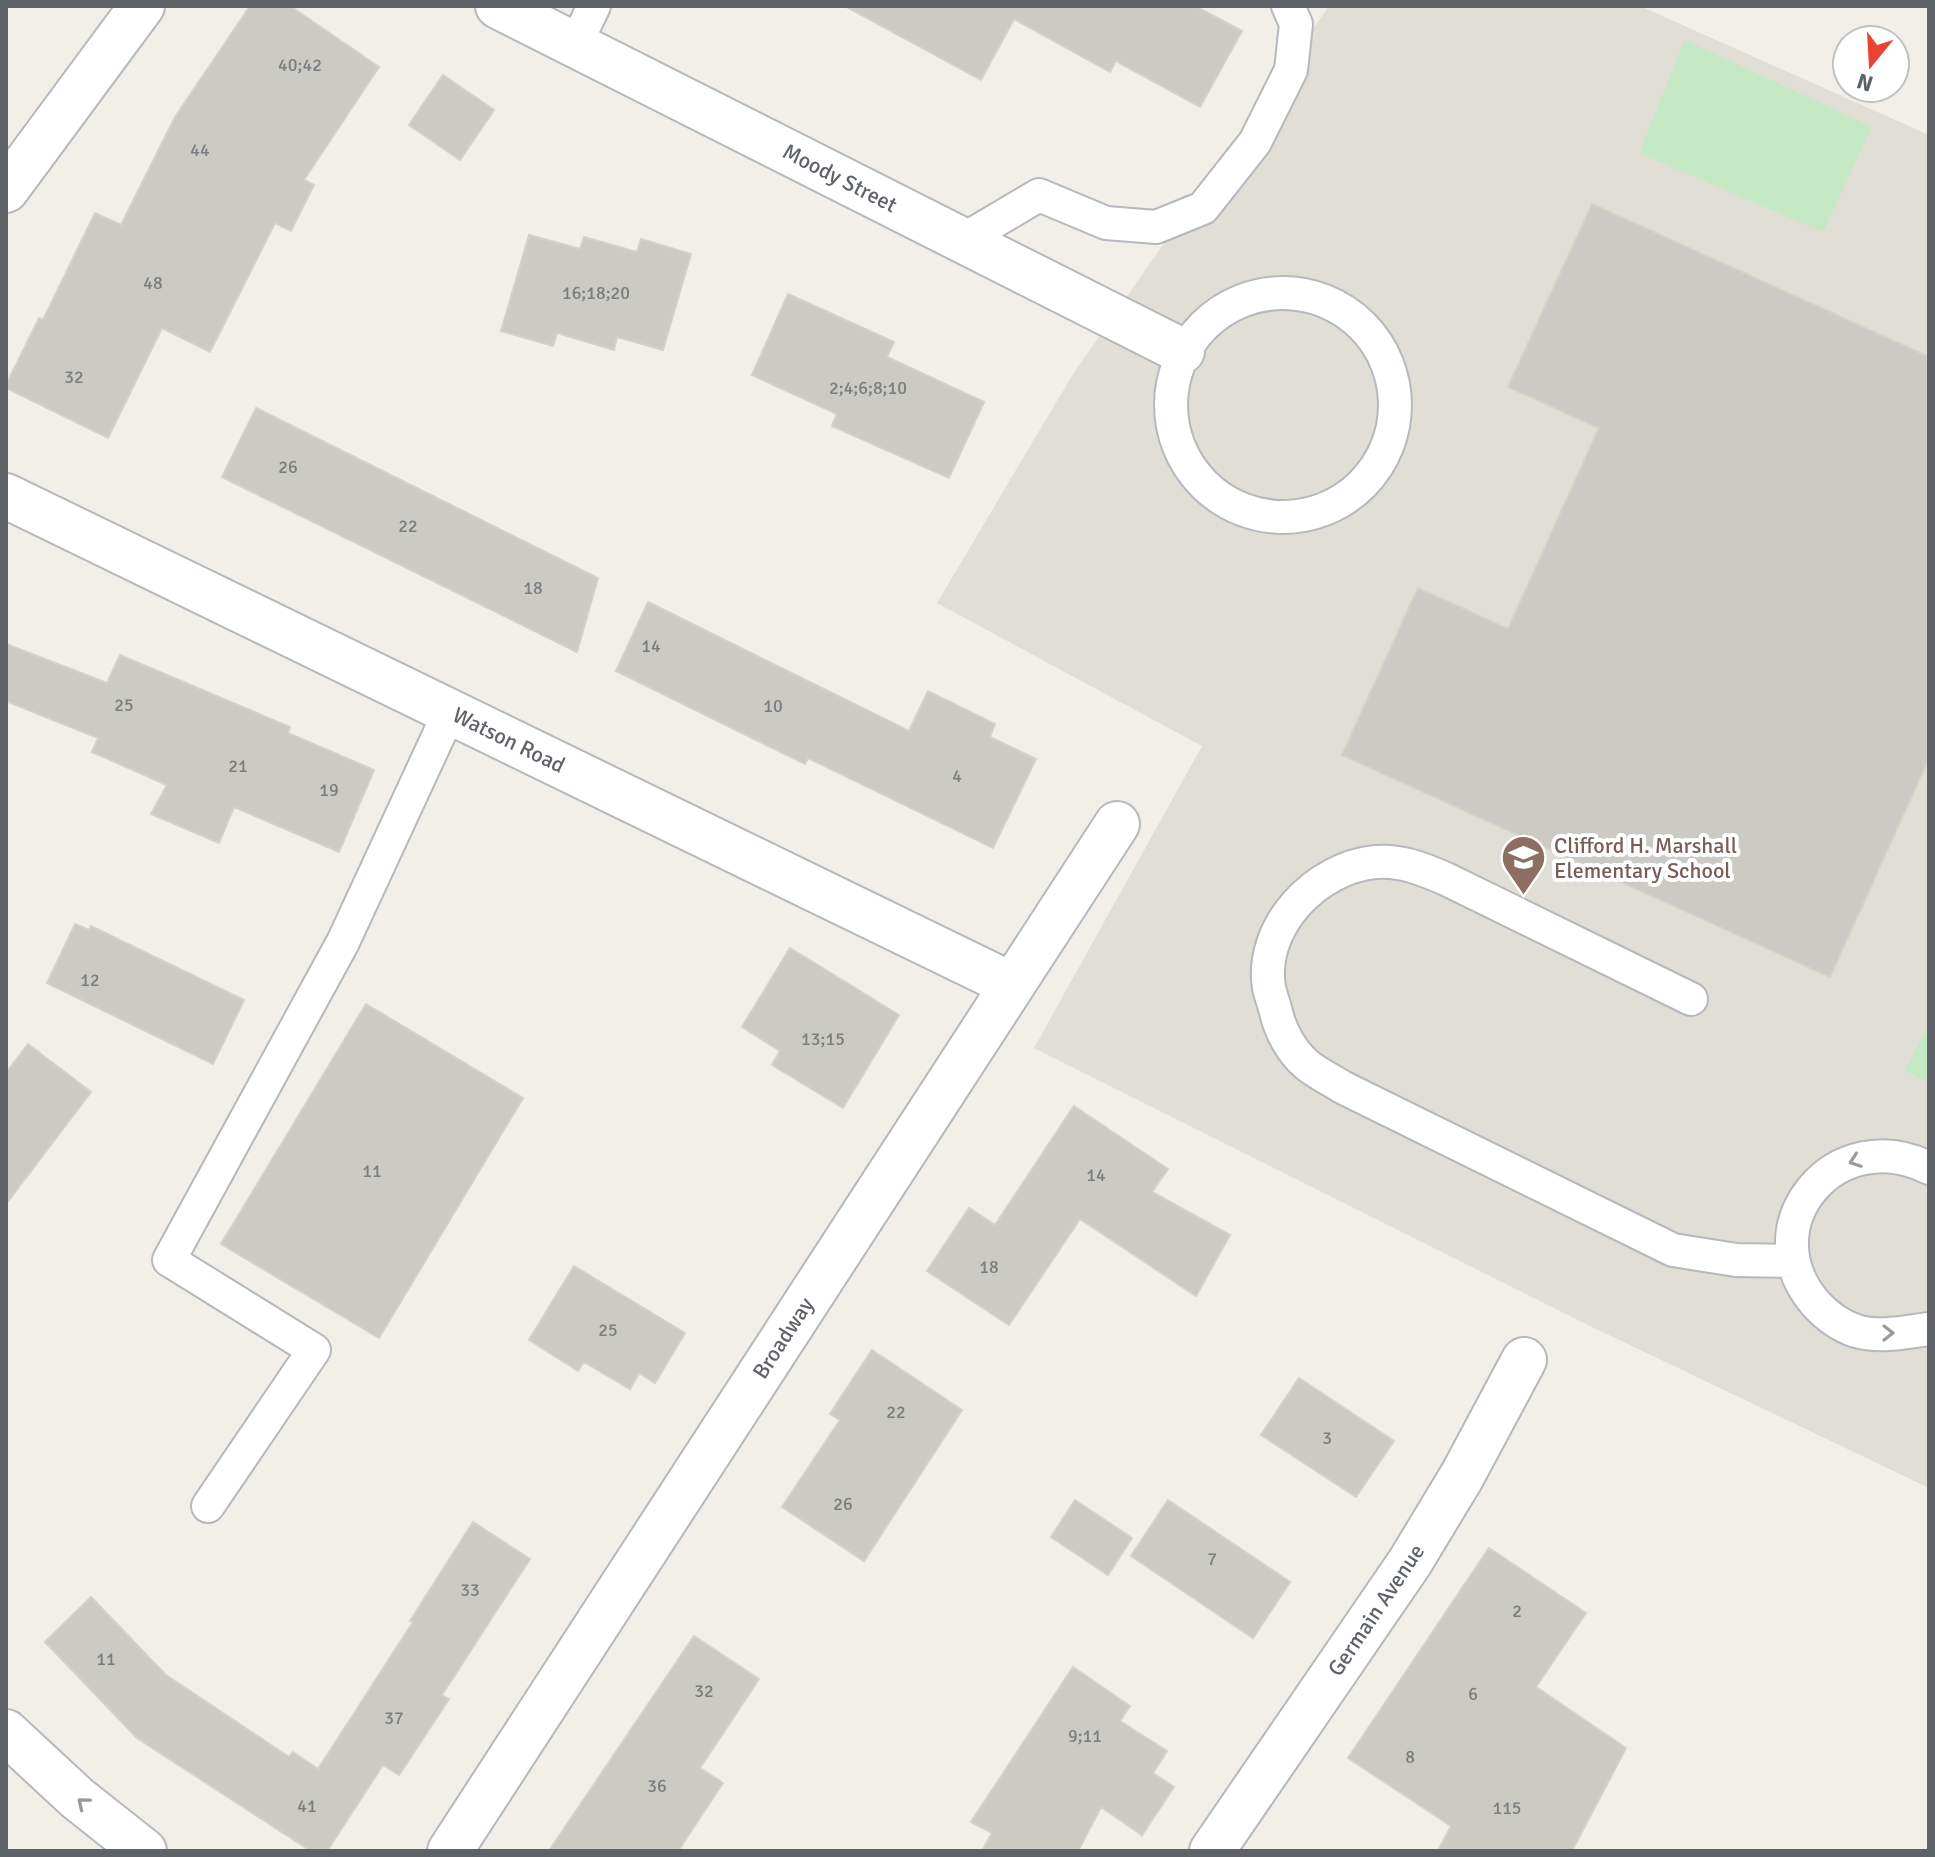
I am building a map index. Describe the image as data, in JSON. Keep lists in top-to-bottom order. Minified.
{"streets":{"street":["Moody Street","Watson Road","Broadway","Germain Avenue"]},"crossings":[["Watson Road","Broadway"]],"places":{"school or university":["Clifford H. Marshall Elementary School"]},"house_numbers":["40;42","44","48","16;18;20","32","2;4;6;8;10","26","22","18","14","25","10","21","4","19","12","13;15","11","14","18","25","22","3","26","7","33","2","11","32","6","37","9;11","8","36","41","115"],"north":"bottom"}
